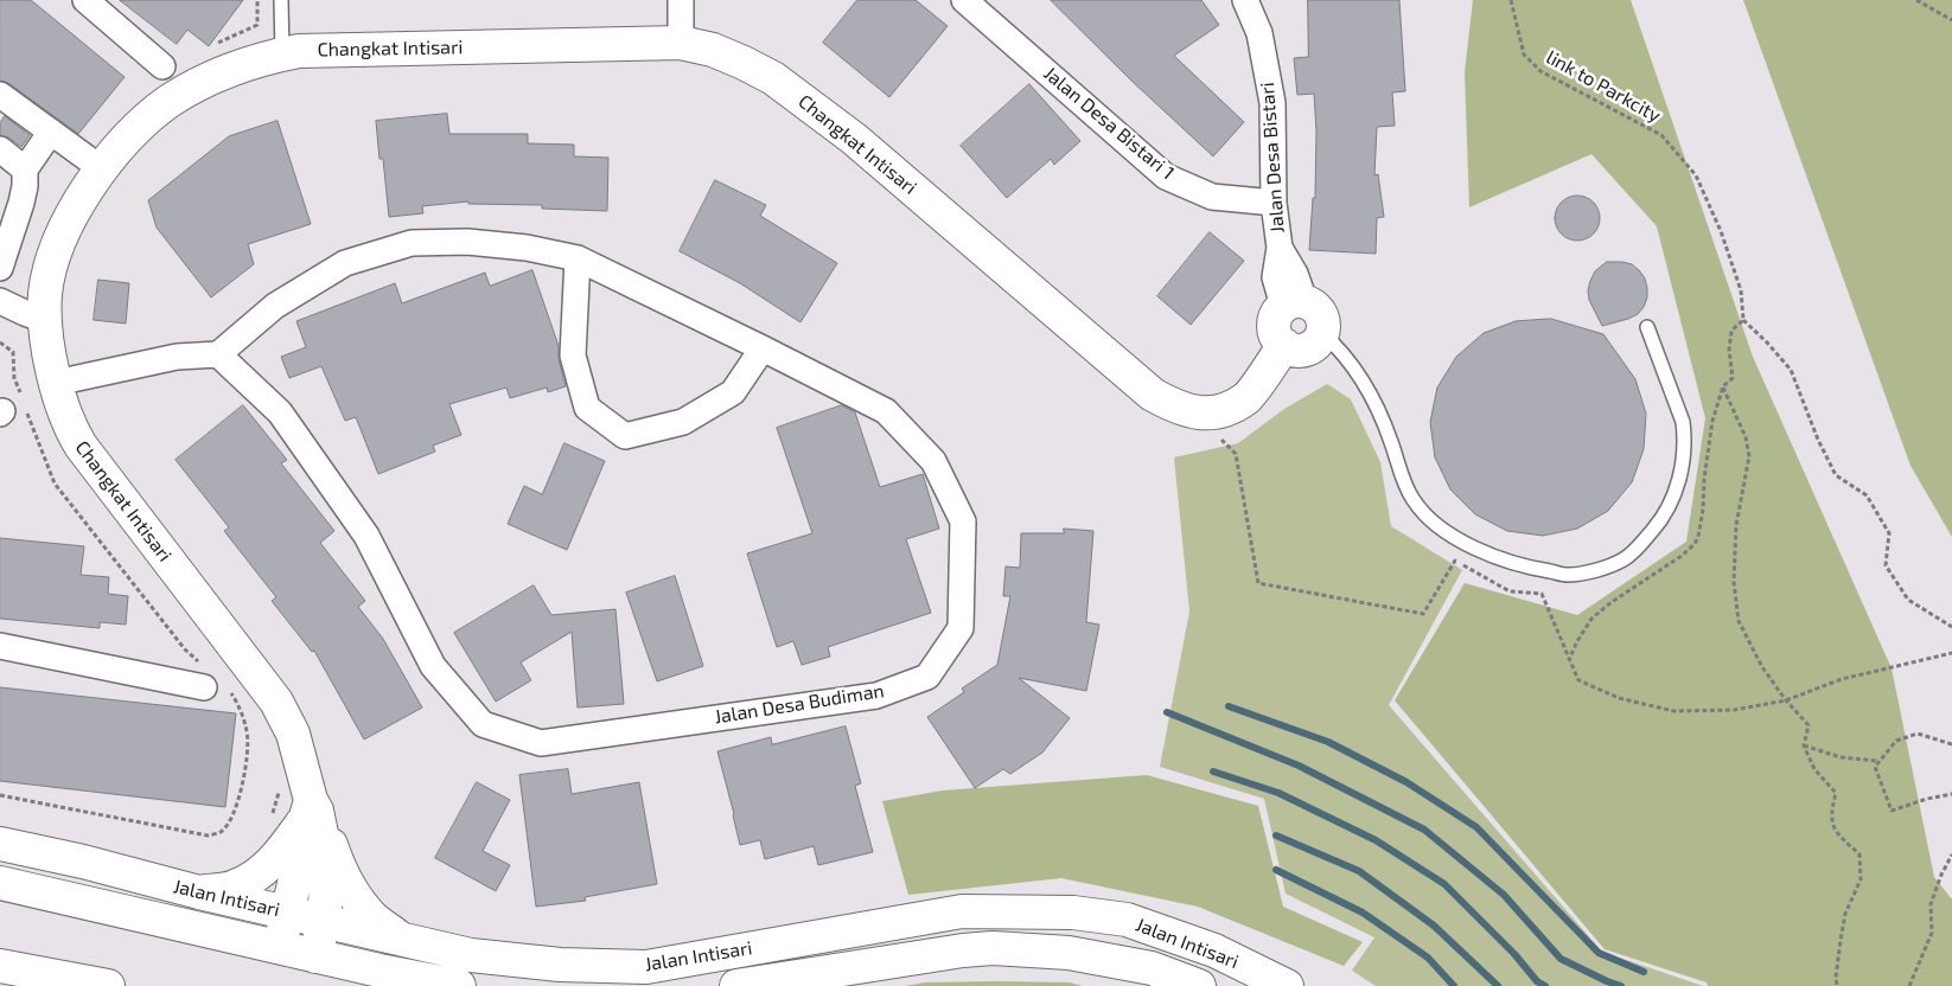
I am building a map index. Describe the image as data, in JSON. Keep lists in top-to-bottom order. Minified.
{"streets":{"street":["Changkat Intisari","Jalan Desa Bistari 1","Jalan Desa Bistari","Jalan Desa Budiman","Jalan Intisari"],"path":["link to Parkcity"]},"crossings":[["Changkat Intisari","Jalan Desa Bistari"],["Changkat Intisari","Jalan Intisari"],["Jalan Desa Bistari 1","Jalan Desa Bistari"]]}
